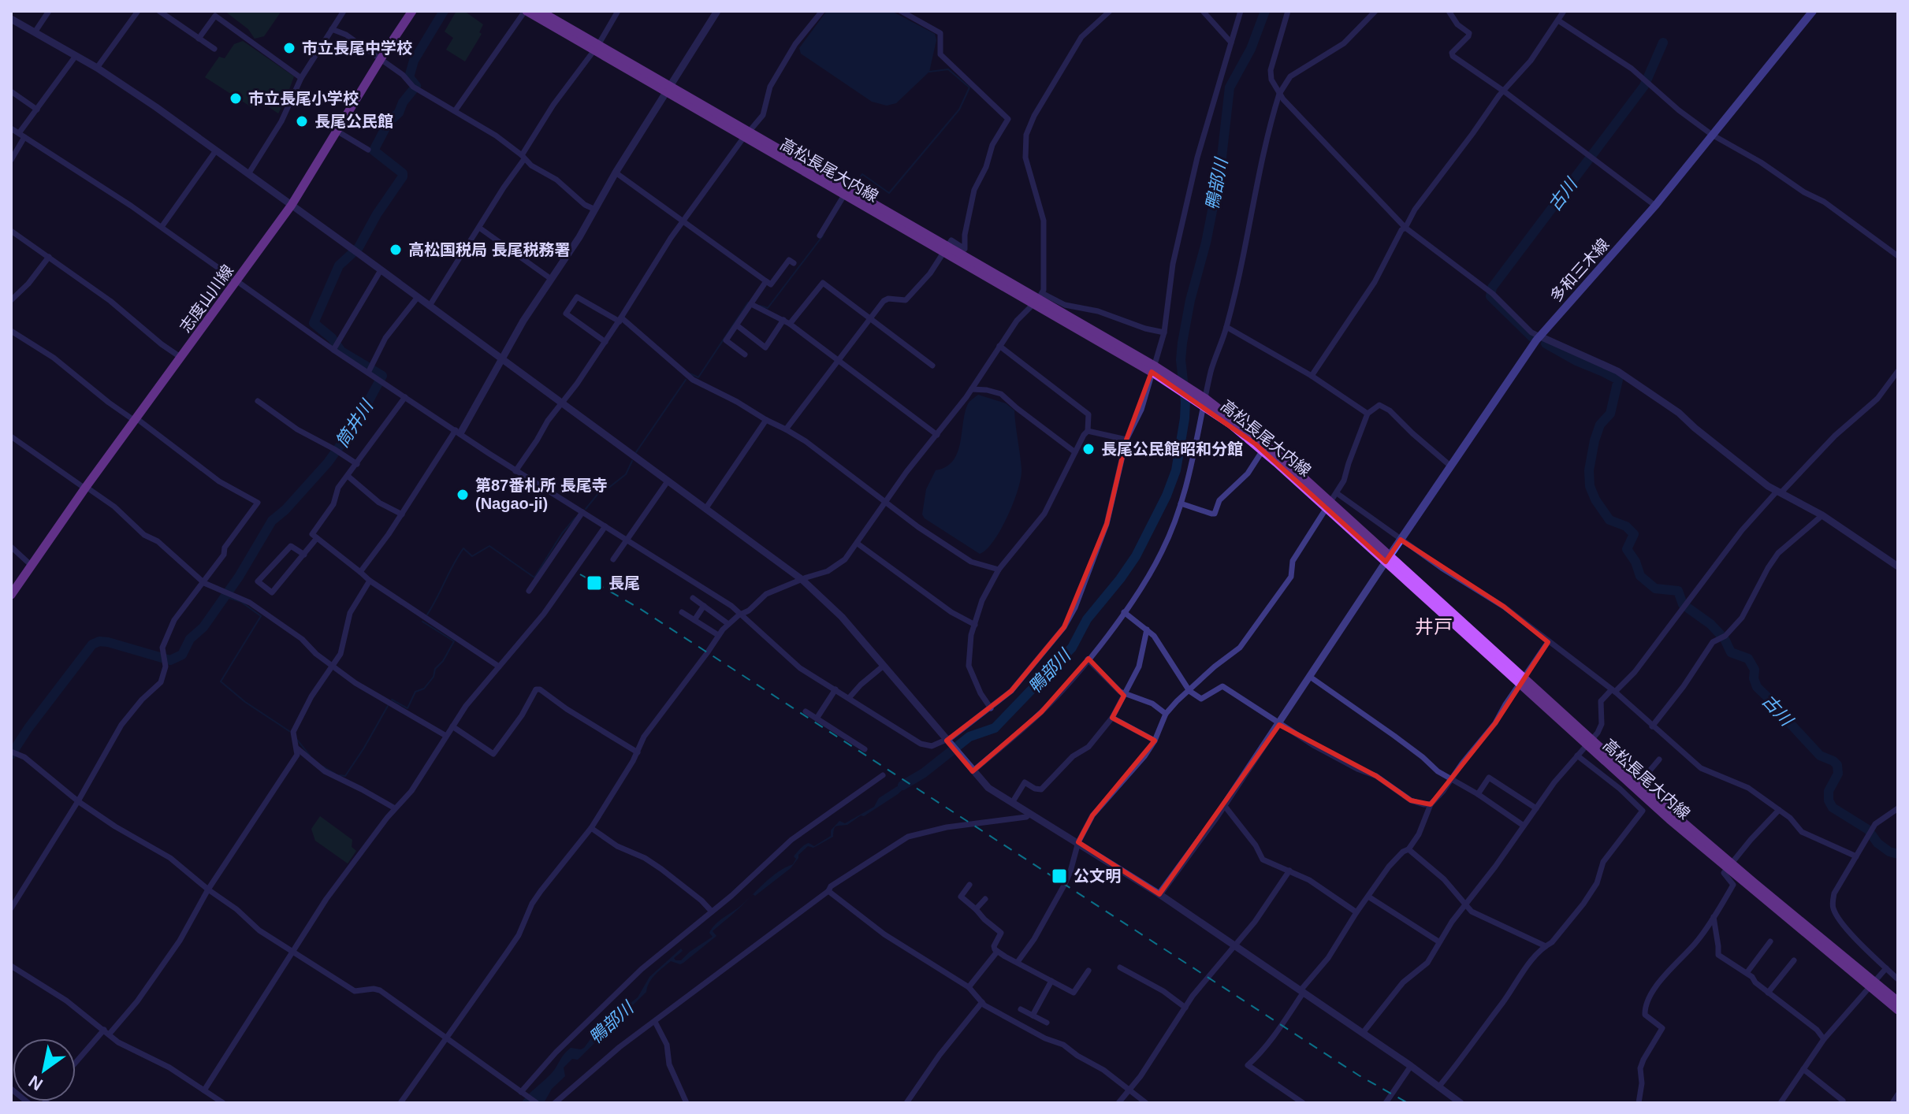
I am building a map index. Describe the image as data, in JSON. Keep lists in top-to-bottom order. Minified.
{"streets":{"main road":["高松長尾大内線","多和三木線","志度山川線"]},"crossings":[["高松長尾大内線","多和三木線"]],"districts":["井戸"],"water":["鴨部川","古川","筒井川"],"places":{"other":["市立長尾中学校","市立長尾小学校","長尾公民館","高松国税局 長尾税務署","長尾公民館昭和分館","第87番札所 長尾寺 (Nagao-ji)"],"transit":["長尾","公文明"]},"north":"bottom left"}
